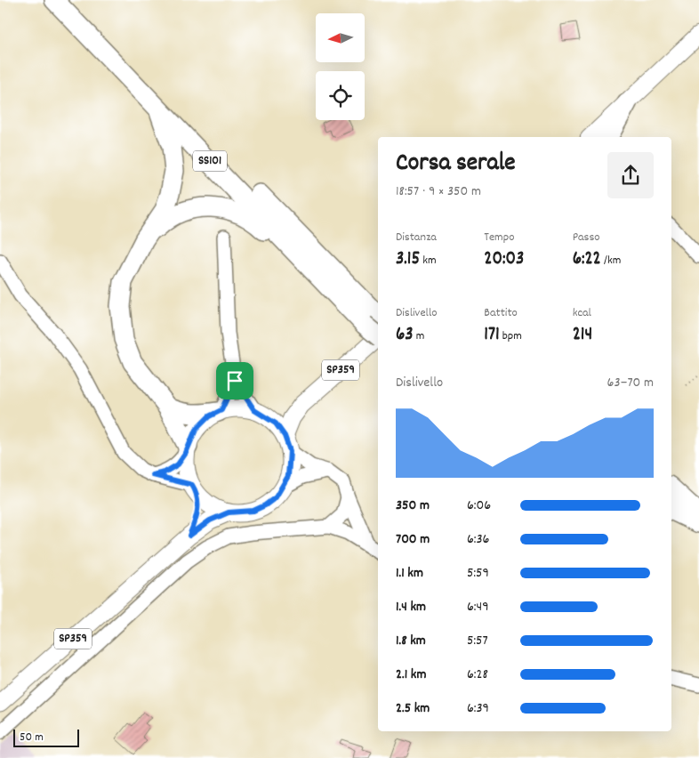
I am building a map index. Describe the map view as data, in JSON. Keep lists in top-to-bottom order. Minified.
{"streets":{"highway":["SS101"],"main road":["SP359"]},"scale_bar":"50 m","north":"left","page":{"heading":["Corsa serale","18:57 · 9 × 350 m"],"stats":[["Distanza","3.15 km"],["Tempo","20:03"],["Passo","6:22 /km"],["Dislivello","63 m"],["Battito","171 bpm"],["kcal","214"]],"chart":["Dislivello","63–70 m"],"list":[{"name":"350 m","note":"6:06"},{"name":"700 m","note":"6:36"},{"name":"1.1 km","note":"5:59"},{"name":"1.4 km","note":"6:49"},{"name":"1.8 km","note":"5:57"},{"name":"2.1 km","note":"6:28"},{"name":"2.5 km","note":"6:39"}],"scale":"50 m"}}
